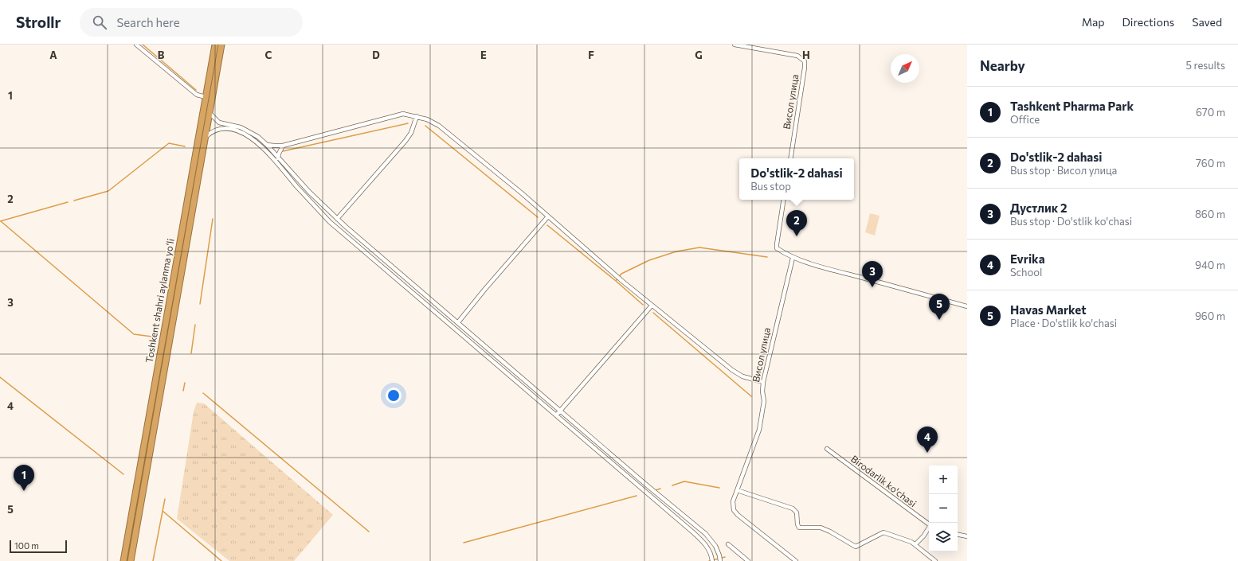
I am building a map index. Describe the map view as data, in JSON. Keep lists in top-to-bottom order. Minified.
{"streets":{"highway":["Toshkent shahri aylanma yoʻli"],"street":["Висол улица","Birodarlik ko'chasi"]},"scale_bar":"100 m","north":"top right","page":{"header":"Strollr","search":"Search here","nav":["Map","Directions","Saved"],"heading":["Nearby","5 results"],"list":[{"mark":"1","name":"Tashkent Pharma Park","note":"Office","value":"670 m"},{"mark":"2","name":"Do'stlik-2 dahasi","note":"Bus stop · Висол улица","value":"760 m"},{"mark":"3","name":"Дустлик 2","note":"Bus stop · Do'stlik ko'chasi","value":"860 m"},{"mark":"4","name":"Evrika","note":"School","value":"940 m"},{"mark":"5","name":"Havas Market","note":"Place · Do'stlik ko'chasi","value":"960 m"}],"popup":["Do'stlik-2 dahasi","Bus stop"],"pins":["2","3","5","4","1"],"map_buttons":["+","−"],"scale":"100 m"},"grid":{"columns":["A","B","C","D","E","F","G","H"],"rows":["1","2","3","4","5"]}}
